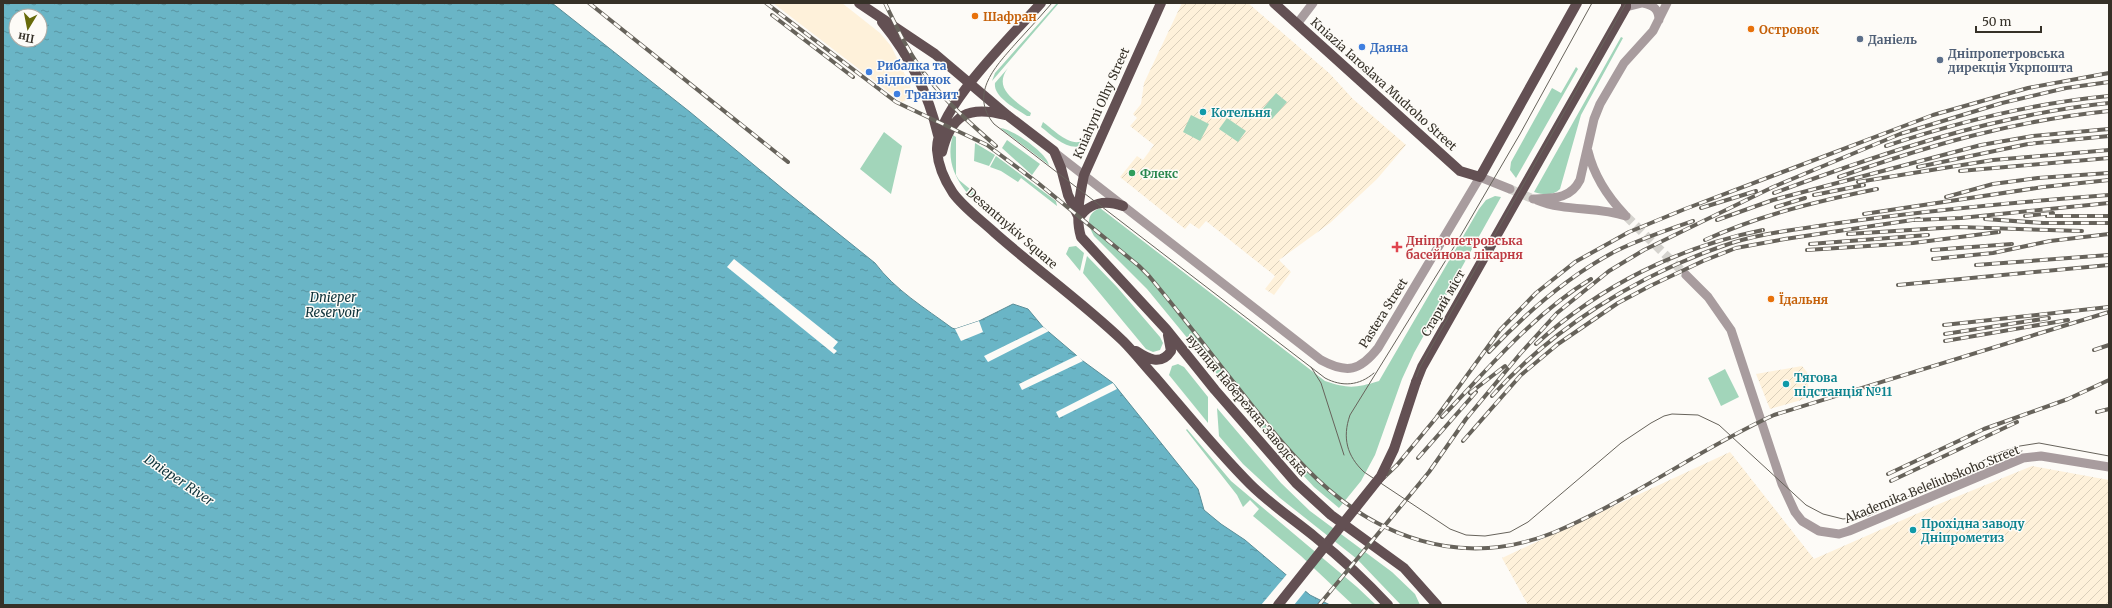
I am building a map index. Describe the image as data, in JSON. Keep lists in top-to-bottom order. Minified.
{"streets":{"main road":["Kniazia Iaroslava Mudroho Street","Kniahyni Olhy Street","Desantnykiv Square","Старий міст","Pastera Street","вулиця Набережна Заводська"],"street":["Akademika Beleliubskoho Street"]},"crossings":[["Kniazia Iaroslava Mudroho Street","Pastera Street"],["Kniahyni Olhy Street","Pastera Street"],["Kniahyni Olhy Street","вулиця Набережна Заводська"]],"water":["Dnieper Reservoir","Dnieper River"],"places":{"other":["Шафран","Островок","Даніель","Даяна","Дніпропетровська дирекція Укрпошта","Рибалка та відпочинок","Транзит","Котельня","Флекс","Їдальня","Тягова пiдстанцiя №11","Прохідна заводу Дніпрометиз"],"health":["Дніпропетровська басейнова лікарня"]},"scale_bar":"50 m","north":"bottom"}
